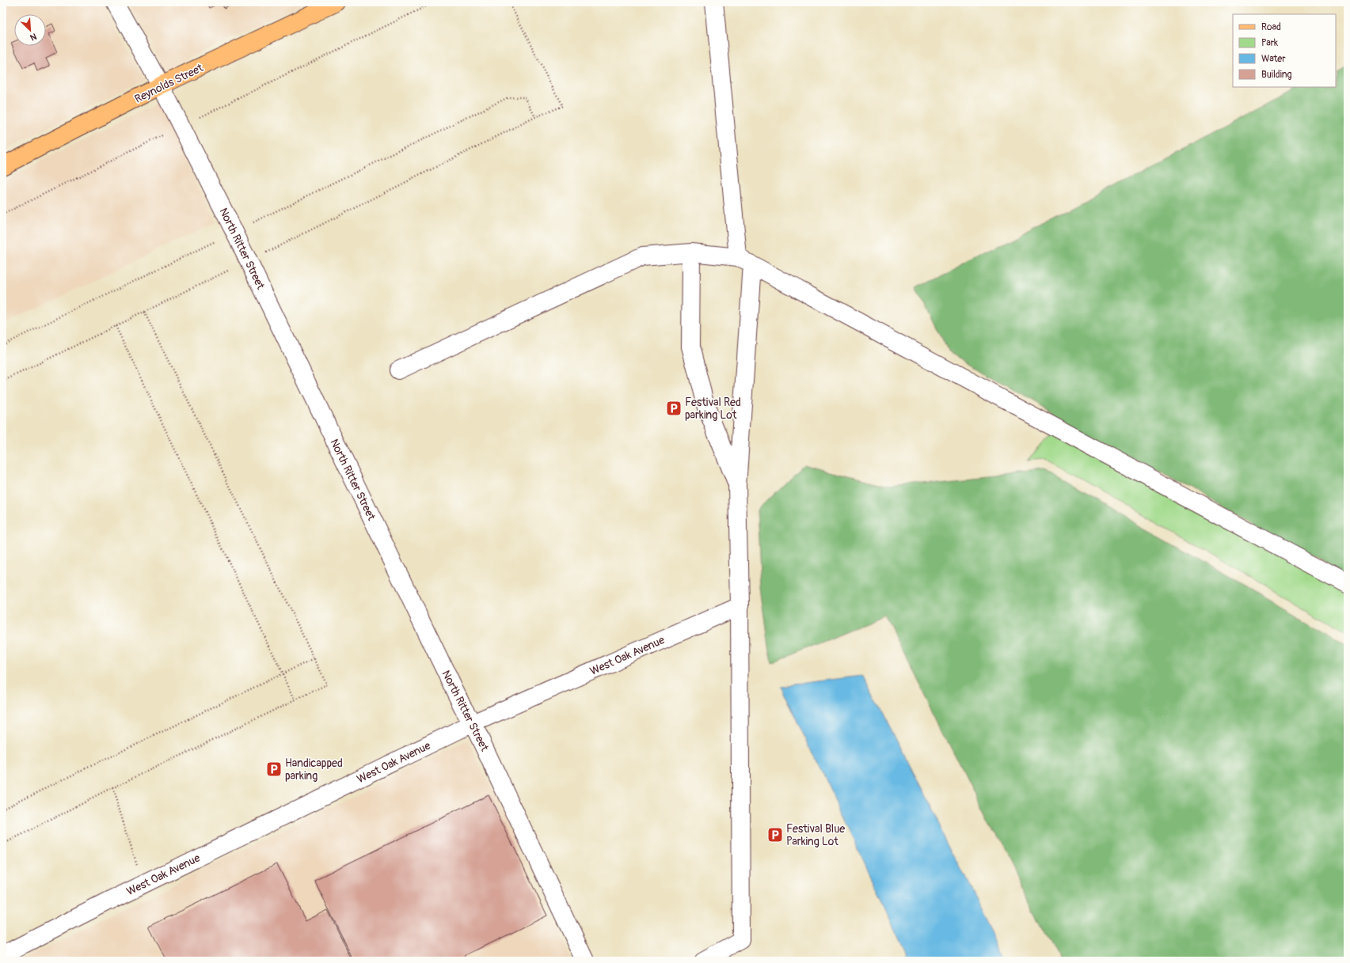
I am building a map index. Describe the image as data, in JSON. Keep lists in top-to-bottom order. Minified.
{"streets":{"main road":["Reynolds Street"],"street":["North Ritter Street","West Oak Avenue"]},"crossings":[["Reynolds Street","North Ritter Street"],["North Ritter Street","West Oak Avenue"]],"places":{"parking":["Festival Red parking Lot","Handicapped parking","Festival Blue Parking Lot"]},"legend":["Road","Park","Water","Building"],"north":"bottom right"}
